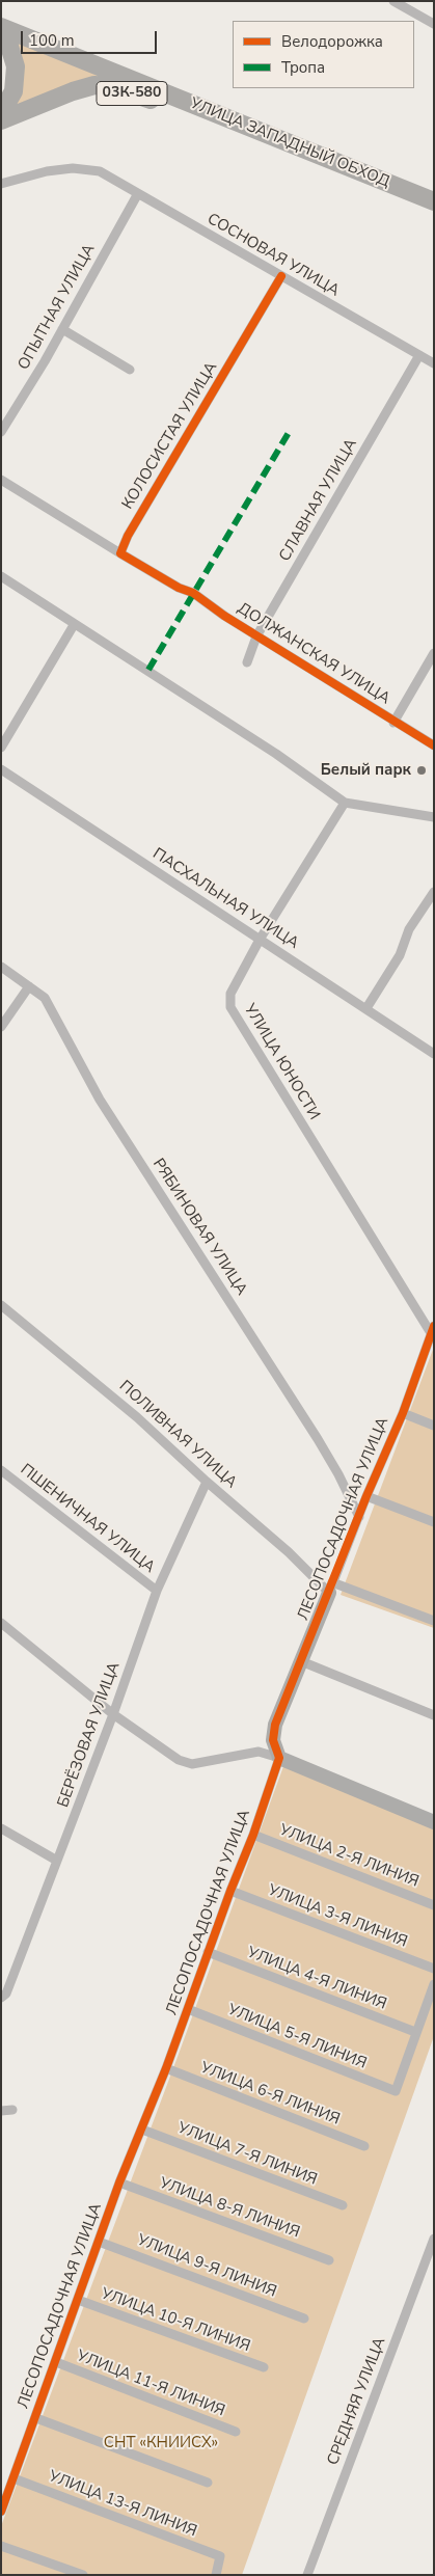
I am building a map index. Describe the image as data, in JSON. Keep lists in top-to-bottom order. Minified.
{"streets":{"highway":["03К-580","УЛИЦА ЗАПАДНЫЙ ОБХОД"],"street":["СОСНОВАЯ УЛИЦА","ОПЫТНАЯ УЛИЦА","КОЛОСИСТАЯ УЛИЦА","СЛАВНАЯ УЛИЦА","ДОЛЖАНСКАЯ УЛИЦА","ПАСХАЛЬНАЯ УЛИЦА","УЛИЦА ЮНОСТИ","РЯБИНОВАЯ УЛИЦА","ПОЛИВНАЯ УЛИЦА","ПШЕНИЧНАЯ УЛИЦА","ЛЕСОПОСАДОЧНАЯ УЛИЦА","БЕРЁЗОВАЯ УЛИЦА","УЛИЦА 2-Я ЛИНИЯ","УЛИЦА 3-Я ЛИНИЯ","УЛИЦА 4-Я ЛИНИЯ","УЛИЦА 5-Я ЛИНИЯ","УЛИЦА 6-Я ЛИНИЯ","УЛИЦА 7-Я ЛИНИЯ","УЛИЦА 8-Я ЛИНИЯ","УЛИЦА 9-Я ЛИНИЯ","УЛИЦА 10-Я ЛИНИЯ","УЛИЦА 11-Я ЛИНИЯ","СРЕДНЯЯ УЛИЦА","УЛИЦА 13-Я ЛИНИЯ"]},"crossings":[["СОСНОВАЯ УЛИЦА","ОПЫТНАЯ УЛИЦА"],["СОСНОВАЯ УЛИЦА","КОЛОСИСТАЯ УЛИЦА"],["СОСНОВАЯ УЛИЦА","СЛАВНАЯ УЛИЦА"],["КОЛОСИСТАЯ УЛИЦА","ДОЛЖАНСКАЯ УЛИЦА"],["СЛАВНАЯ УЛИЦА","ДОЛЖАНСКАЯ УЛИЦА"],["ПАСХАЛЬНАЯ УЛИЦА","УЛИЦА ЮНОСТИ"],["УЛИЦА ЮНОСТИ","ЛЕСОПОСАДОЧНАЯ УЛИЦА"],["РЯБИНОВАЯ УЛИЦА","ЛЕСОПОСАДОЧНАЯ УЛИЦА"],["ПОЛИВНАЯ УЛИЦА","ЛЕСОПОСАДОЧНАЯ УЛИЦА"],["ПОЛИВНАЯ УЛИЦА","БЕРЁЗОВАЯ УЛИЦА"],["ПШЕНИЧНАЯ УЛИЦА","БЕРЁЗОВАЯ УЛИЦА"],["ЛЕСОПОСАДОЧНАЯ УЛИЦА","УЛИЦА 2-Я ЛИНИЯ"],["ЛЕСОПОСАДОЧНАЯ УЛИЦА","УЛИЦА 3-Я ЛИНИЯ"],["ЛЕСОПОСАДОЧНАЯ УЛИЦА","УЛИЦА 4-Я ЛИНИЯ"],["ЛЕСОПОСАДОЧНАЯ УЛИЦА","УЛИЦА 5-Я ЛИНИЯ"],["ЛЕСОПОСАДОЧНАЯ УЛИЦА","УЛИЦА 6-Я ЛИНИЯ"],["ЛЕСОПОСАДОЧНАЯ УЛИЦА","УЛИЦА 7-Я ЛИНИЯ"],["ЛЕСОПОСАДОЧНАЯ УЛИЦА","УЛИЦА 8-Я ЛИНИЯ"],["ЛЕСОПОСАДОЧНАЯ УЛИЦА","УЛИЦА 9-Я ЛИНИЯ"],["ЛЕСОПОСАДОЧНАЯ УЛИЦА","УЛИЦА 10-Я ЛИНИЯ"],["ЛЕСОПОСАДОЧНАЯ УЛИЦА","УЛИЦА 11-Я ЛИНИЯ"],["ЛЕСОПОСАДОЧНАЯ УЛИЦА","УЛИЦА 13-Я ЛИНИЯ"],["УЛИЦА 4-Я ЛИНИЯ","УЛИЦА 5-Я ЛИНИЯ"]],"parks":["СНТ «КНИИСХ»"],"places":["Белый парк"],"legend":["Велодорожка","Тропа"],"scale_bar":"100 m"}
